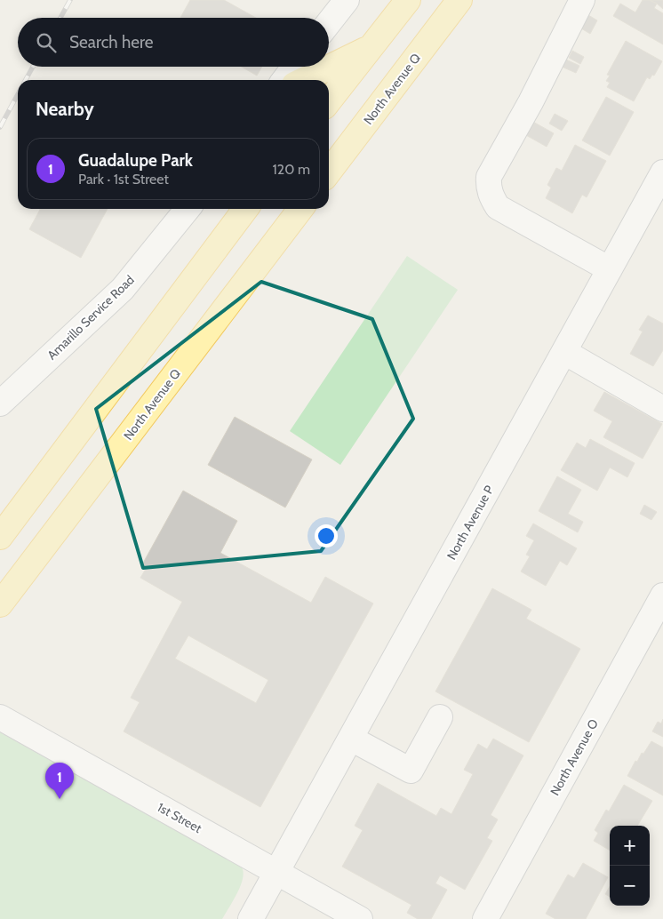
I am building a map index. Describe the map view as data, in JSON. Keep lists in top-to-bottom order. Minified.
{"streets":{"main road":["North Avenue Q"],"street":["Amarillo Service Road","North Avenue P","North Avenue O","1st Street"]},"crossings":[["North Avenue P","1st Street"]],"page":{"search":"Search here","heading":"Nearby","list":[{"mark":"1","name":"Guadalupe Park","note":"Park · 1st Street","value":"120 m"}],"pins":"1","map_buttons":["+","−"]}}
